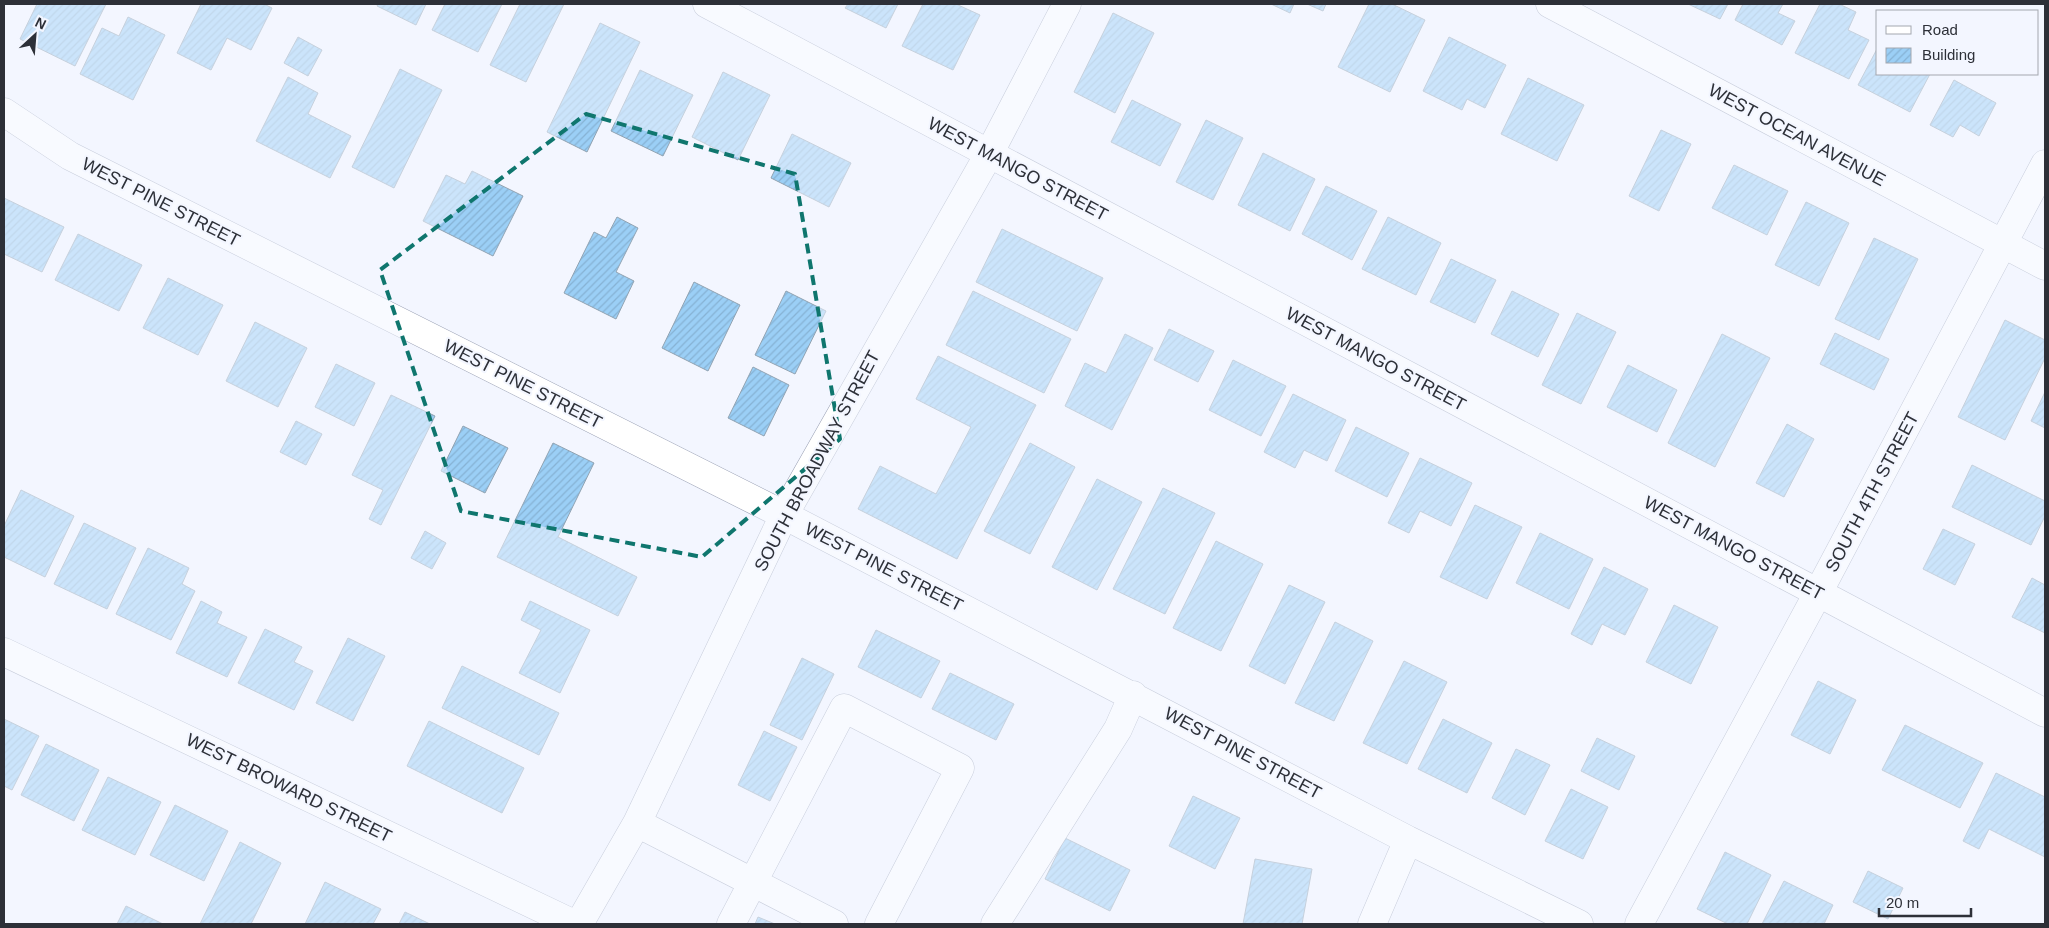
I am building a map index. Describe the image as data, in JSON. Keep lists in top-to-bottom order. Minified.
{"streets":{"street":["WEST OCEAN AVENUE","WEST MANGO STREET","WEST PINE STREET","SOUTH BROADWAY STREET","SOUTH 4TH STREET","WEST BROWARD STREET"]},"crossings":[["WEST OCEAN AVENUE","SOUTH 4TH STREET"],["WEST MANGO STREET","SOUTH BROADWAY STREET"],["WEST MANGO STREET","SOUTH 4TH STREET"],["WEST PINE STREET","SOUTH BROADWAY STREET"]],"legend":["Road","Building"],"scale_bar":"20 m","north":"top right"}
